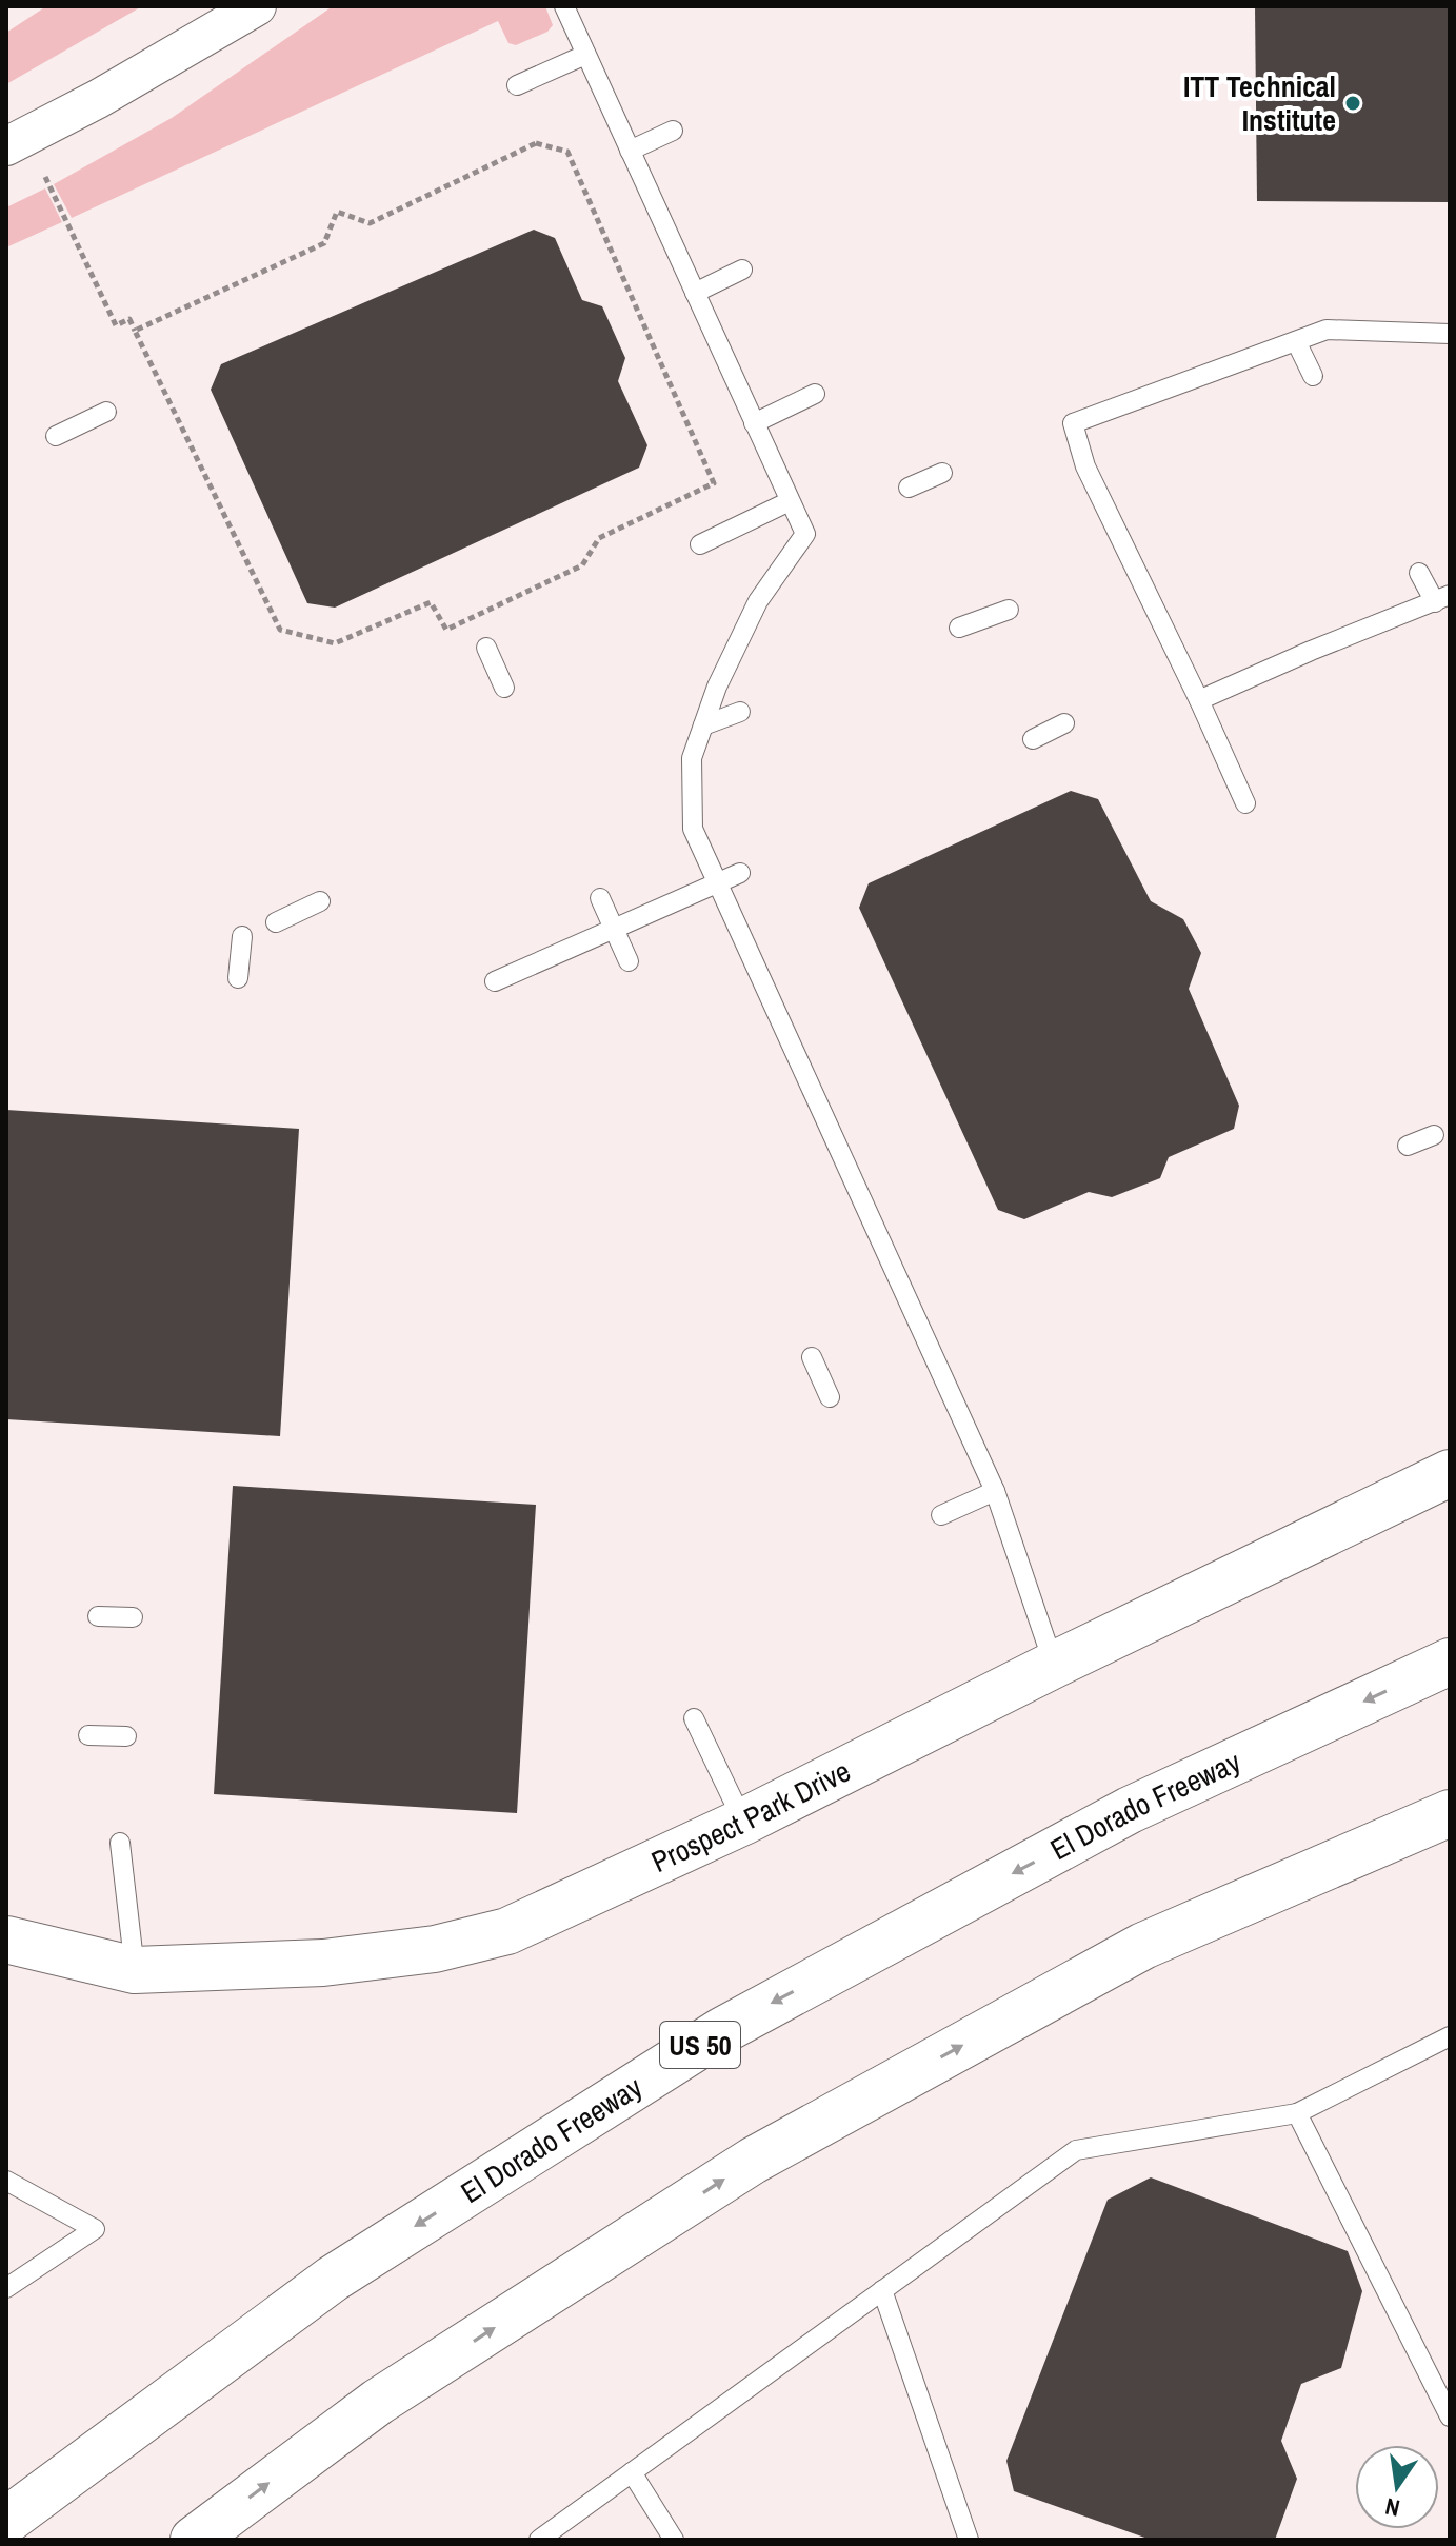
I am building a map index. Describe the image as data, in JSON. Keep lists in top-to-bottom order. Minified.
{"streets":{"main road":["El Dorado Freeway","Prospect Park Drive","US 50"]},"places":["ITT Technical Institute"],"north":"bottom"}
